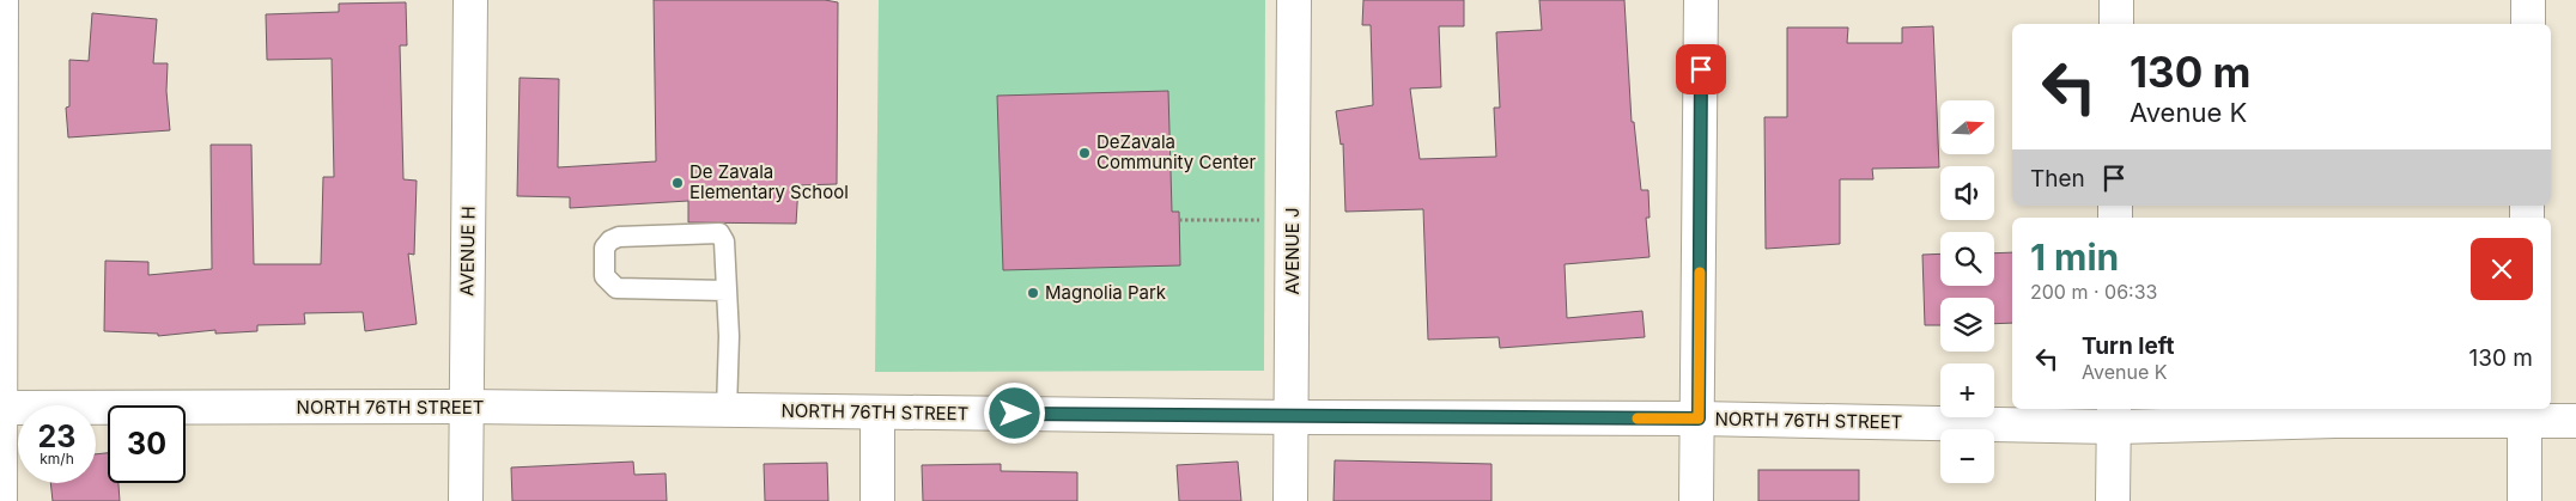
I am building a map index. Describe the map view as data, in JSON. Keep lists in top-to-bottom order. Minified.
{"streets":{"street":["AVENUE H","AVENUE J","NORTH 76TH STREET"]},"crossings":[["AVENUE H","NORTH 76TH STREET"],["AVENUE J","NORTH 76TH STREET"]],"places":["DeZavala Community Center","De Zavala Elementary School","Magnolia Park"],"north":"right","page":{"turn":["130 m","Avenue K"],"map_buttons":["+","−"],"then":"Then","heading":["1 min","200 m · 06:33"],"list":[{"name":"Turn left","note":"Avenue K","value":"130 m"}],"speed":"23 km/h","limit":"30"}}
